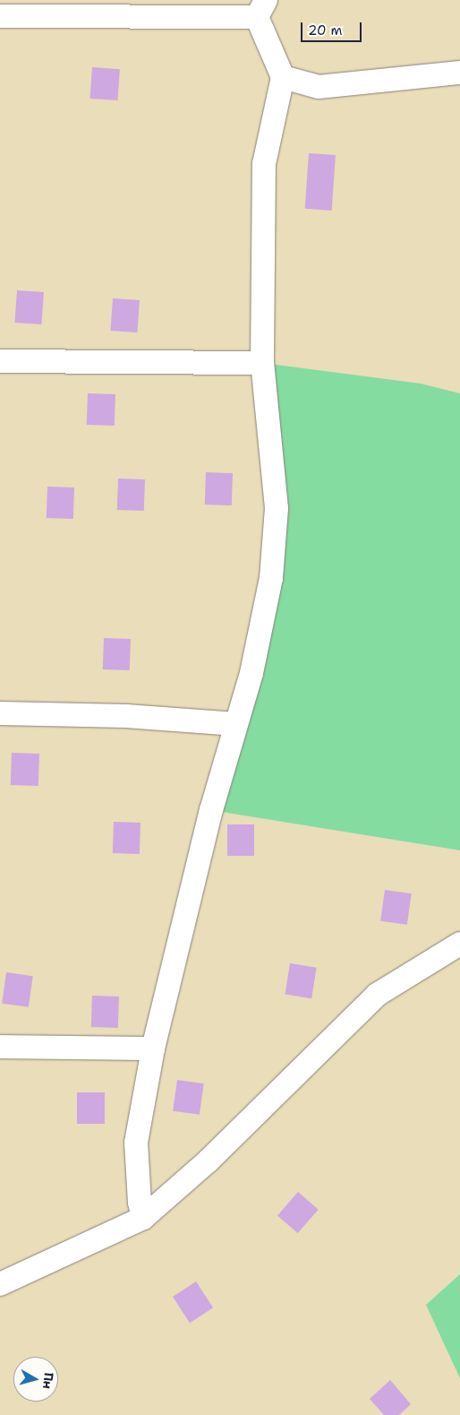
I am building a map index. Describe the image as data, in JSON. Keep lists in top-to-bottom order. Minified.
{"scale_bar":"20 m","north":"right"}
